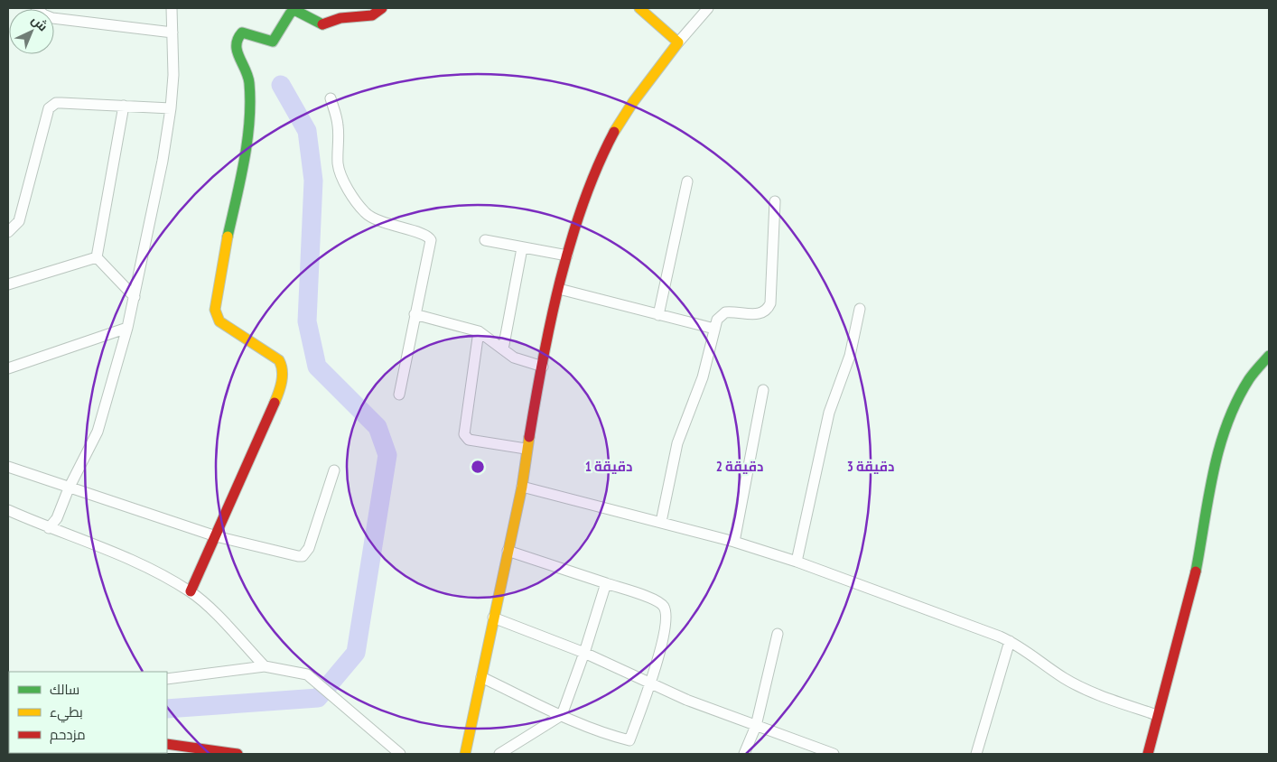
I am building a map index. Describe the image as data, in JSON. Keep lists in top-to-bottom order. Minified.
{"legend":["سالك","بطيء","مزدحم"],"north":"top right","rings":["1 دقيقة","2 دقيقة","3 دقيقة"]}
